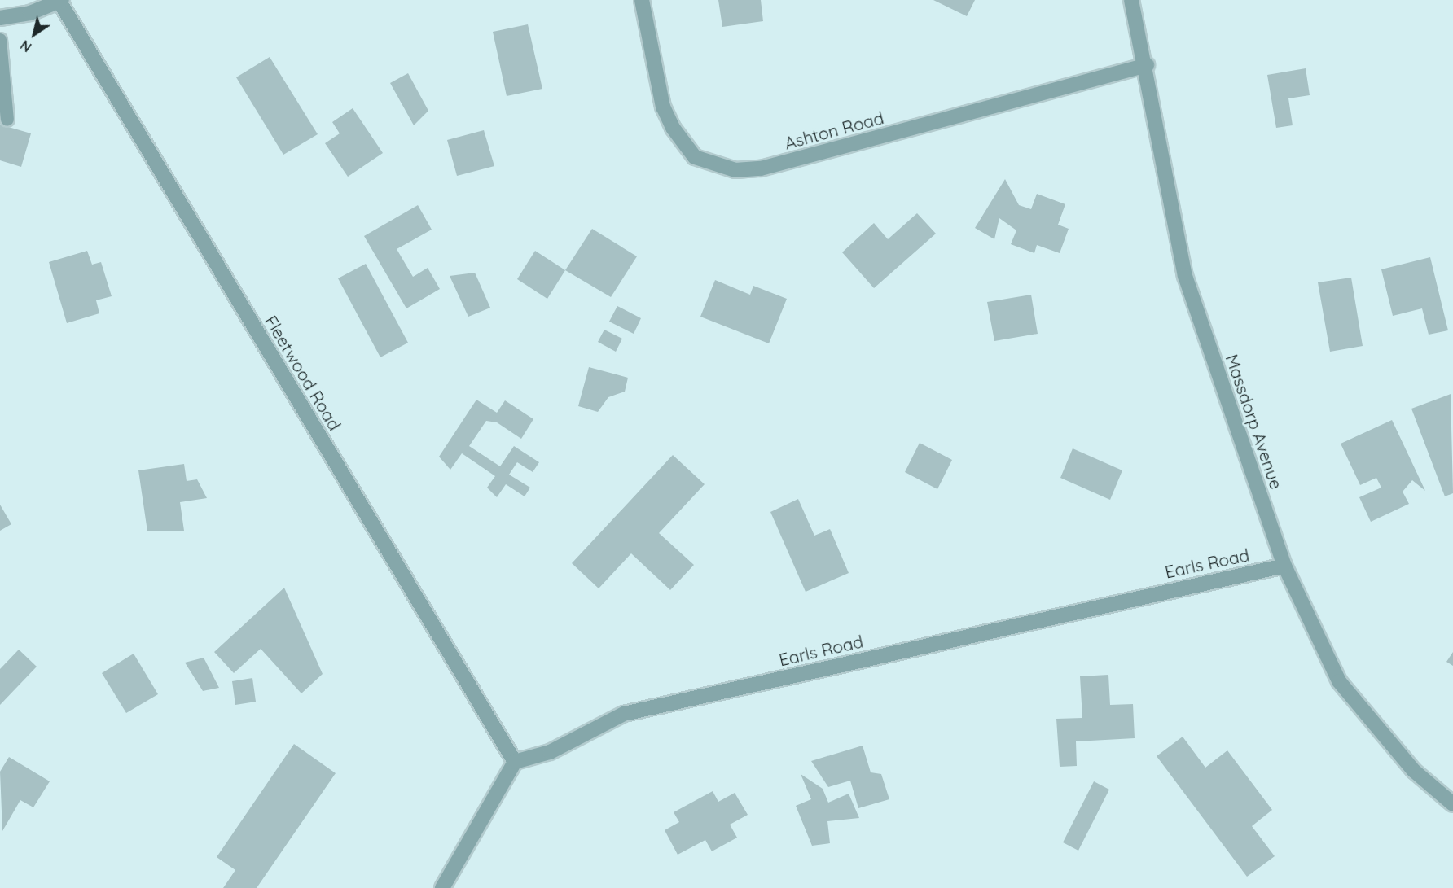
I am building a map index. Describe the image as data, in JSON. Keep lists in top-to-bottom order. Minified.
{"streets":{"street":["Ashton Road","Fleetwood Road","Massdorp Avenue","Earls Road"]},"crossings":[["Ashton Road","Massdorp Avenue"],["Fleetwood Road","Earls Road"],["Massdorp Avenue","Earls Road"]],"north":"bottom left"}
